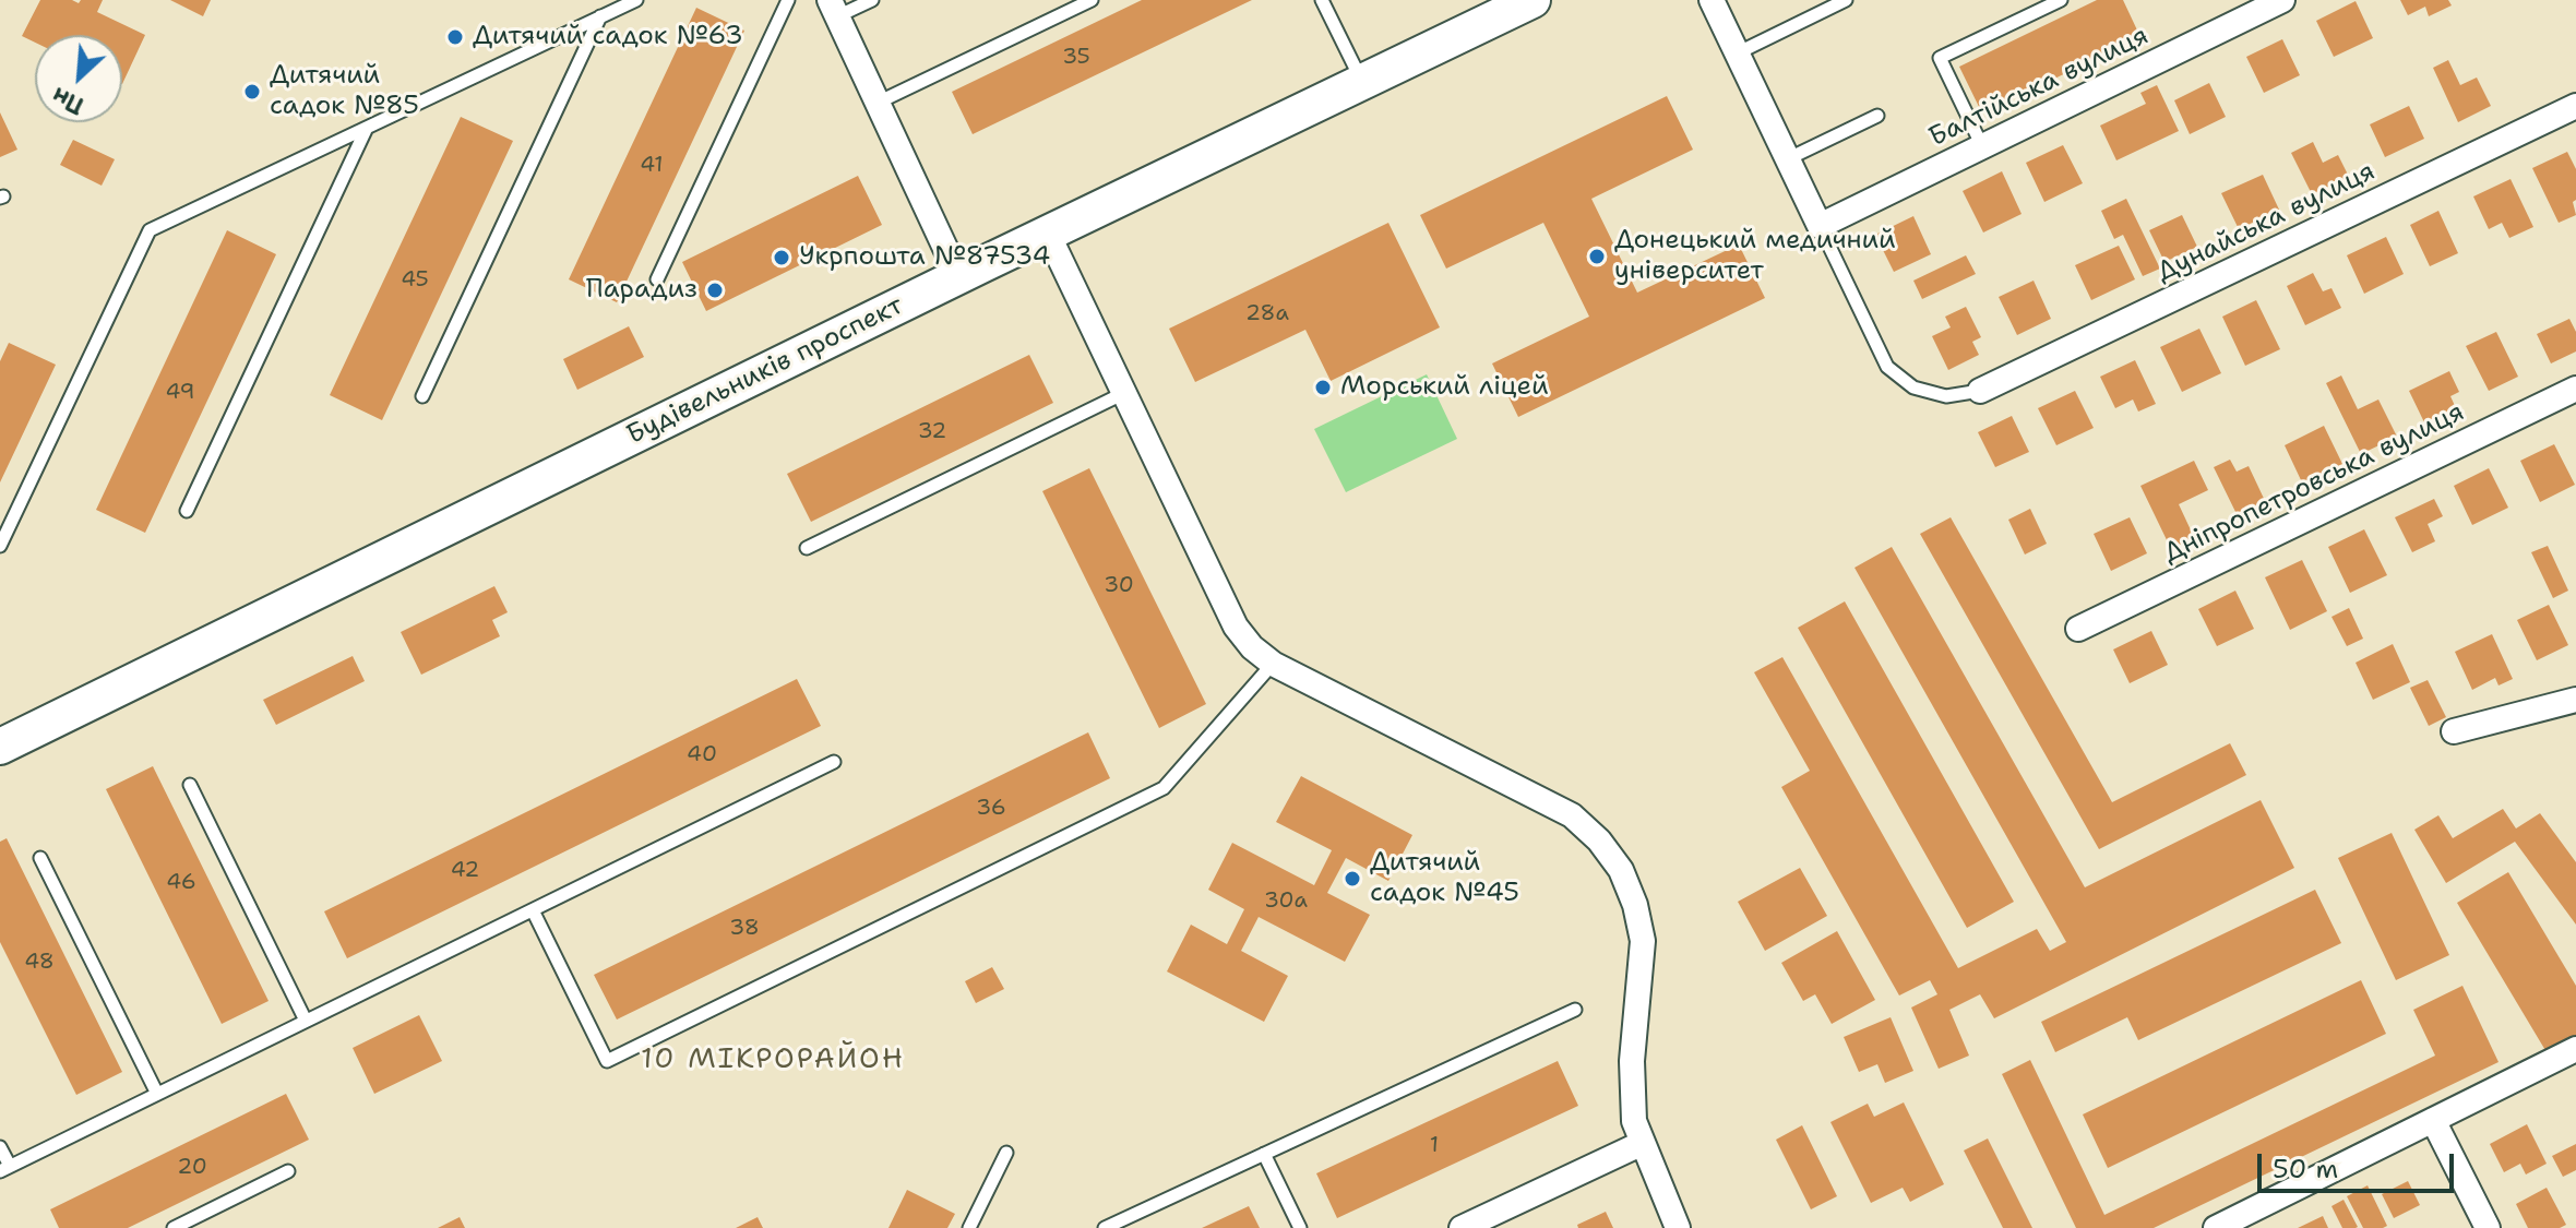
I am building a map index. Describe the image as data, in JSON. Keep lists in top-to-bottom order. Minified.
{"streets":{"main road":["Будівельників проспект"],"street":["Балтійська вулиця","Дунайська вулиця","Дніпропетровська вулиця"]},"districts":["10 МІКРОРАЙОН"],"places":["Дитячий садок №63","Дитячий садок №85","Донецький медичний університет","Укрпошта №87534","Парадиз","Морський ліцей","Дитячий садок №45"],"house_numbers":["35","41","45","28а","49","32","30","40","36","42","46","30а","38","48","1","20"],"scale_bar":"50 m","north":"bottom left"}
